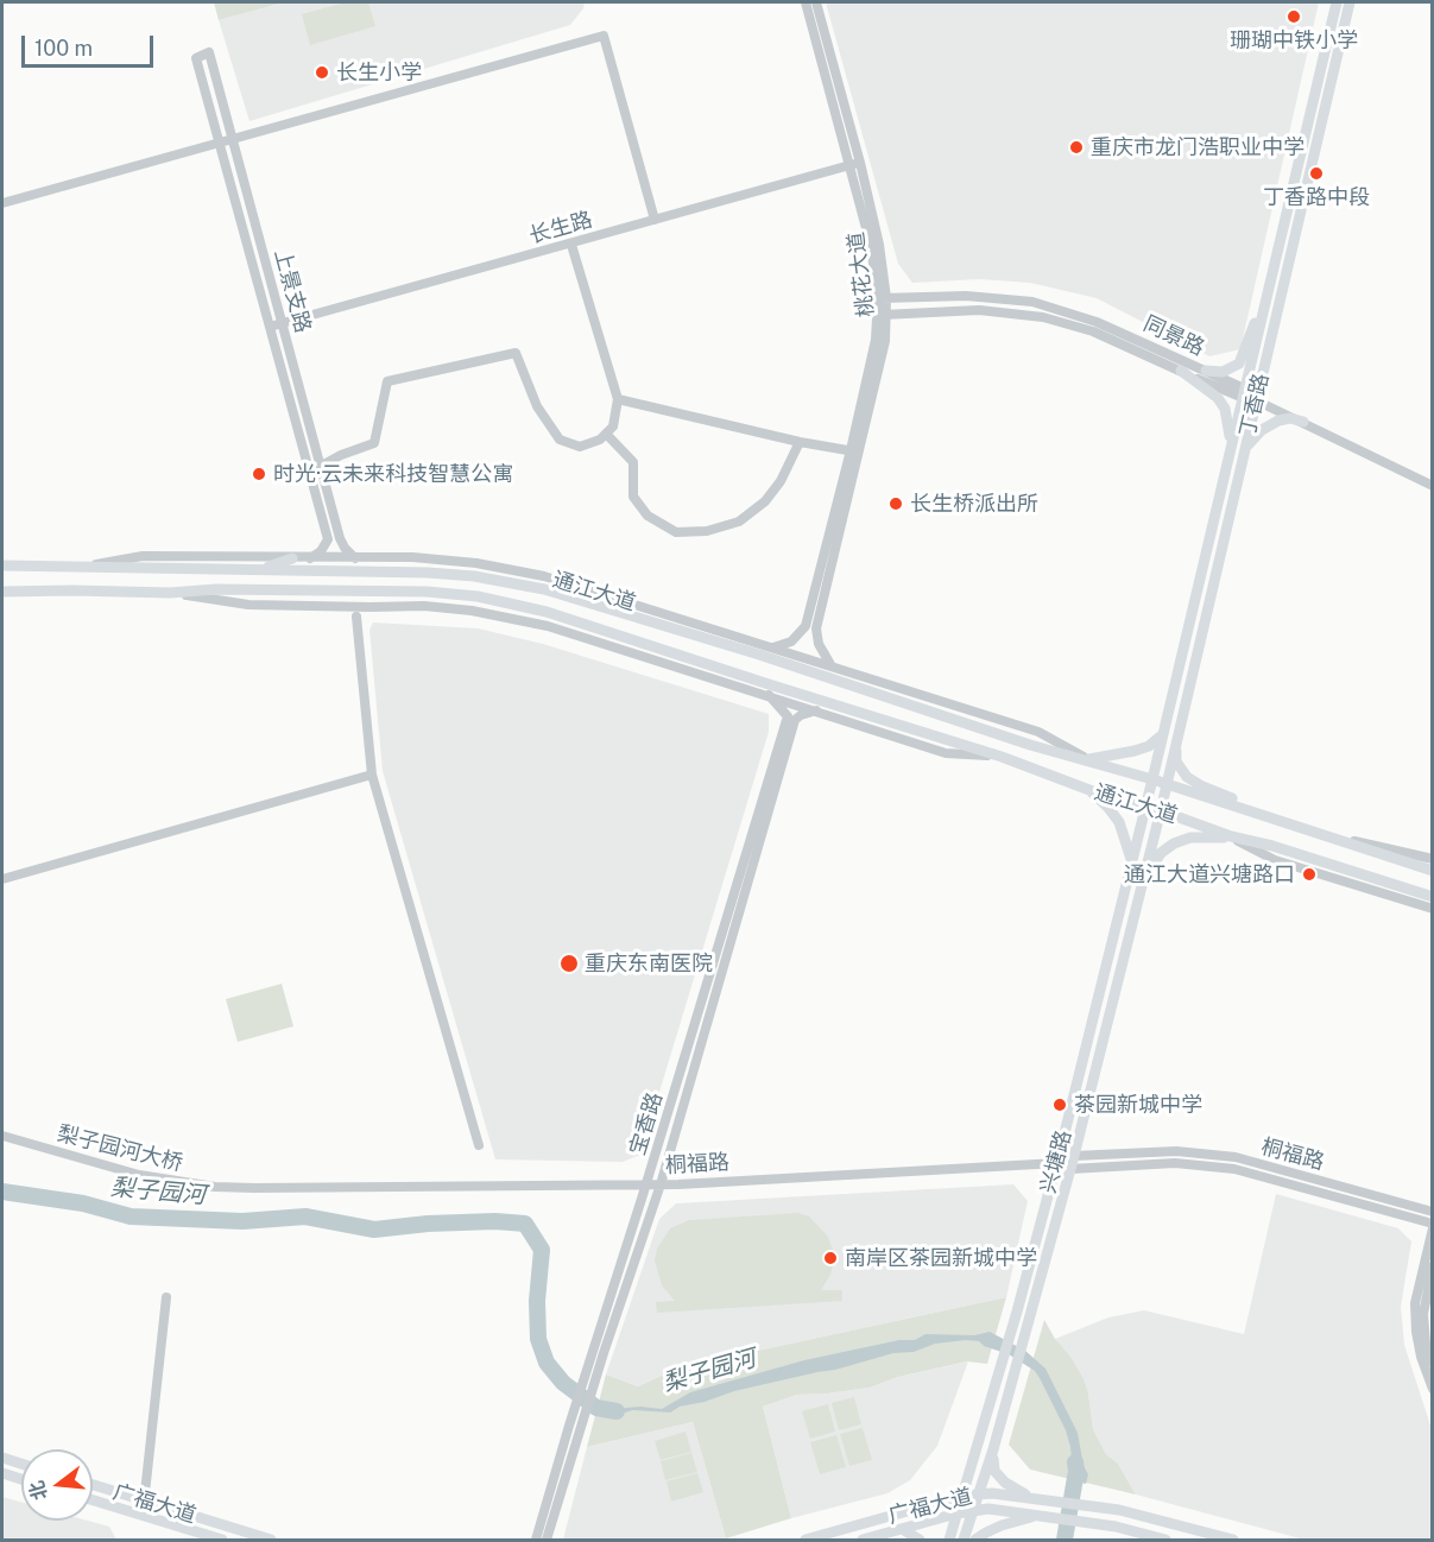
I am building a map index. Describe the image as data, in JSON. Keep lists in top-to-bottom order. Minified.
{"streets":{"main road":["丁香路","通江大道","兴塘路","广福大道"],"street":["长生路","桃花大道","上景支路","同景路","宝香路","梨子园河大桥","桐福路"]},"crossings":[["长生路","桃花大道"],["长生路","上景支路"],["桃花大道","同景路"],["桃花大道","通江大道"],["上景支路","通江大道"],["同景路","丁香路"],["丁香路","通江大道"],["丁香路","兴塘路"],["通江大道","兴塘路"],["宝香路","桐福路"],["梨子园河大桥","桐福路"],["桐福路","兴塘路"],["兴塘路","广福大道"]],"water":["梨子园河"],"places":["珊瑚中铁小学","长生小学","重庆市龙门浩职业中学","丁香路中段","时光·云未来科技智慧公寓","长生桥派出所","通江大道兴塘路口","重庆东南医院","茶园新城中学","南岸区茶园新城中学"],"scale_bar":"100 m","north":"left"}
